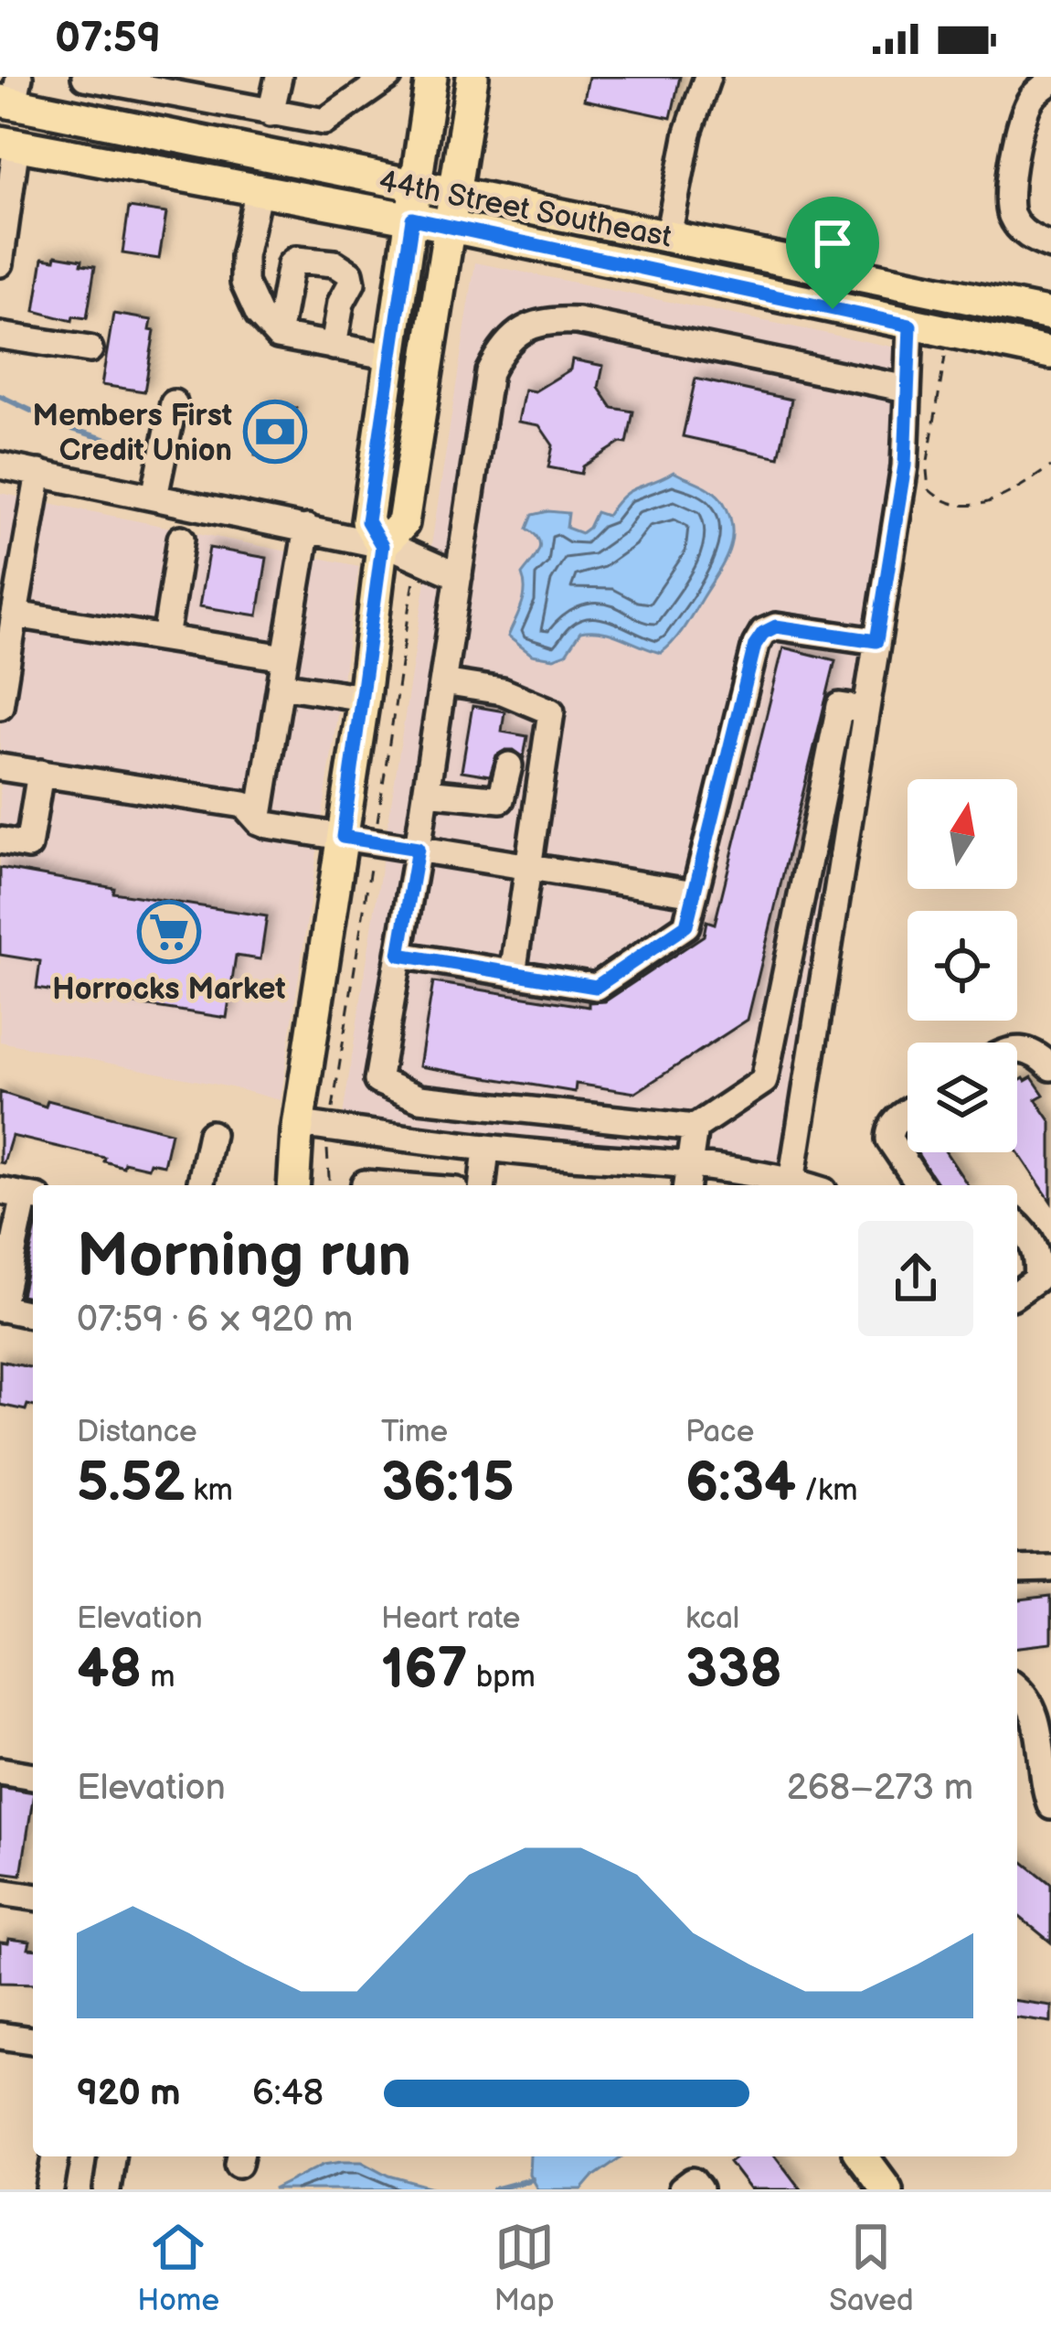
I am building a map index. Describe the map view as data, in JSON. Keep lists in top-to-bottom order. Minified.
{"streets":{"main road":["44th Street Southeast"]},"places":{"bank":["Members First Credit Union"],"supermarket":["Horrocks Market"]},"north":"top","page":{"status":"07:59","heading":["Morning run","07:59 · 6 × 920 m"],"stats":[["Distance","5.52 km"],["Time","36:15"],["Pace","6:34 /km"],["Elevation","48 m"],["Heart rate","167 bpm"],["kcal","338"]],"chart":["Elevation","268–273 m"],"list":[{"name":"920 m","note":"6:48"}],"tabs":["Home","Map","Saved"]}}
